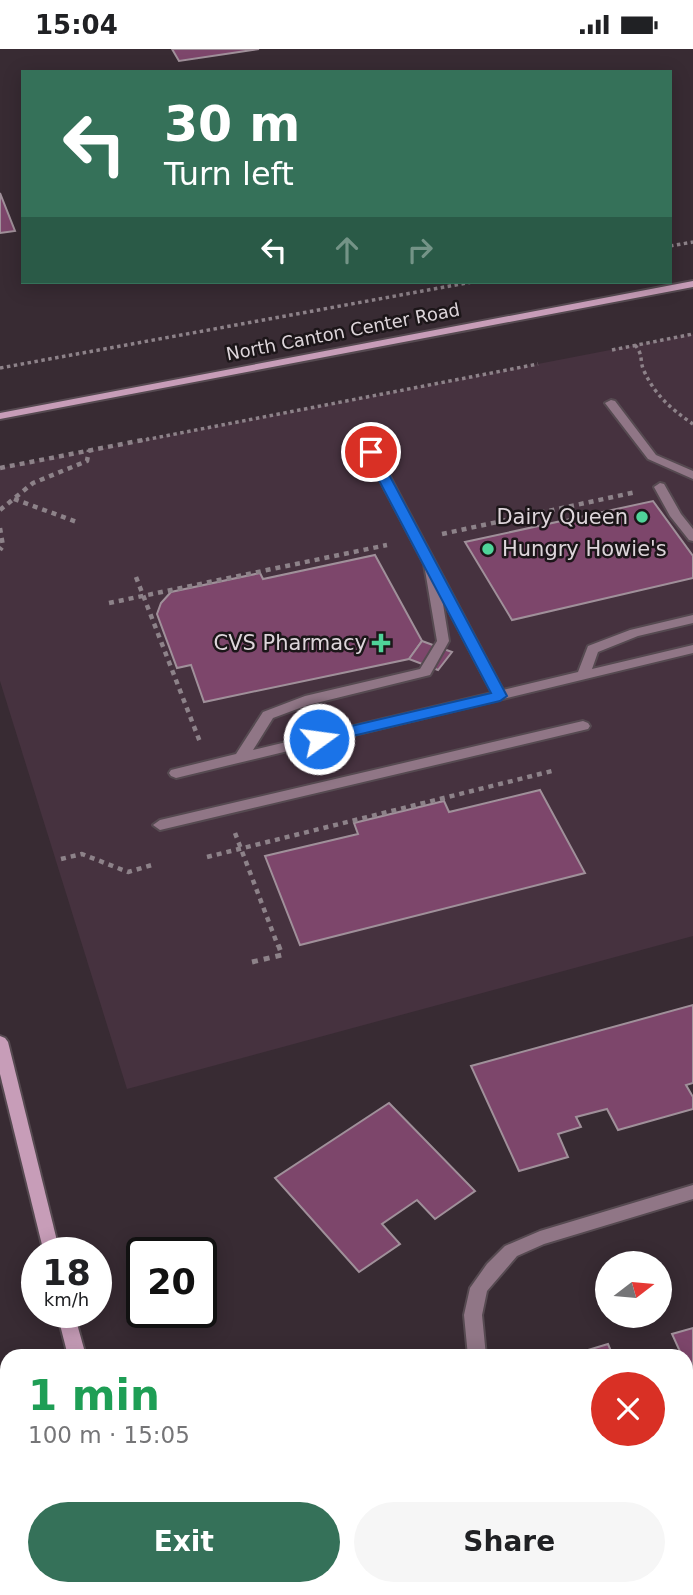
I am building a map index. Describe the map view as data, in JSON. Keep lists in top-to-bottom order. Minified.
{"streets":{"main road":["North Canton Center Road"]},"places":{"other":["Dairy Queen","Hungry Howie's"],"health":["CVS Pharmacy"]},"north":"right","page":{"status":"15:04","turn":["30 m","Turn left"],"speed":"18 km/h","limit":"20","heading":["1 min","100 m · 15:05"],"buttons":["Exit","Share"]}}
